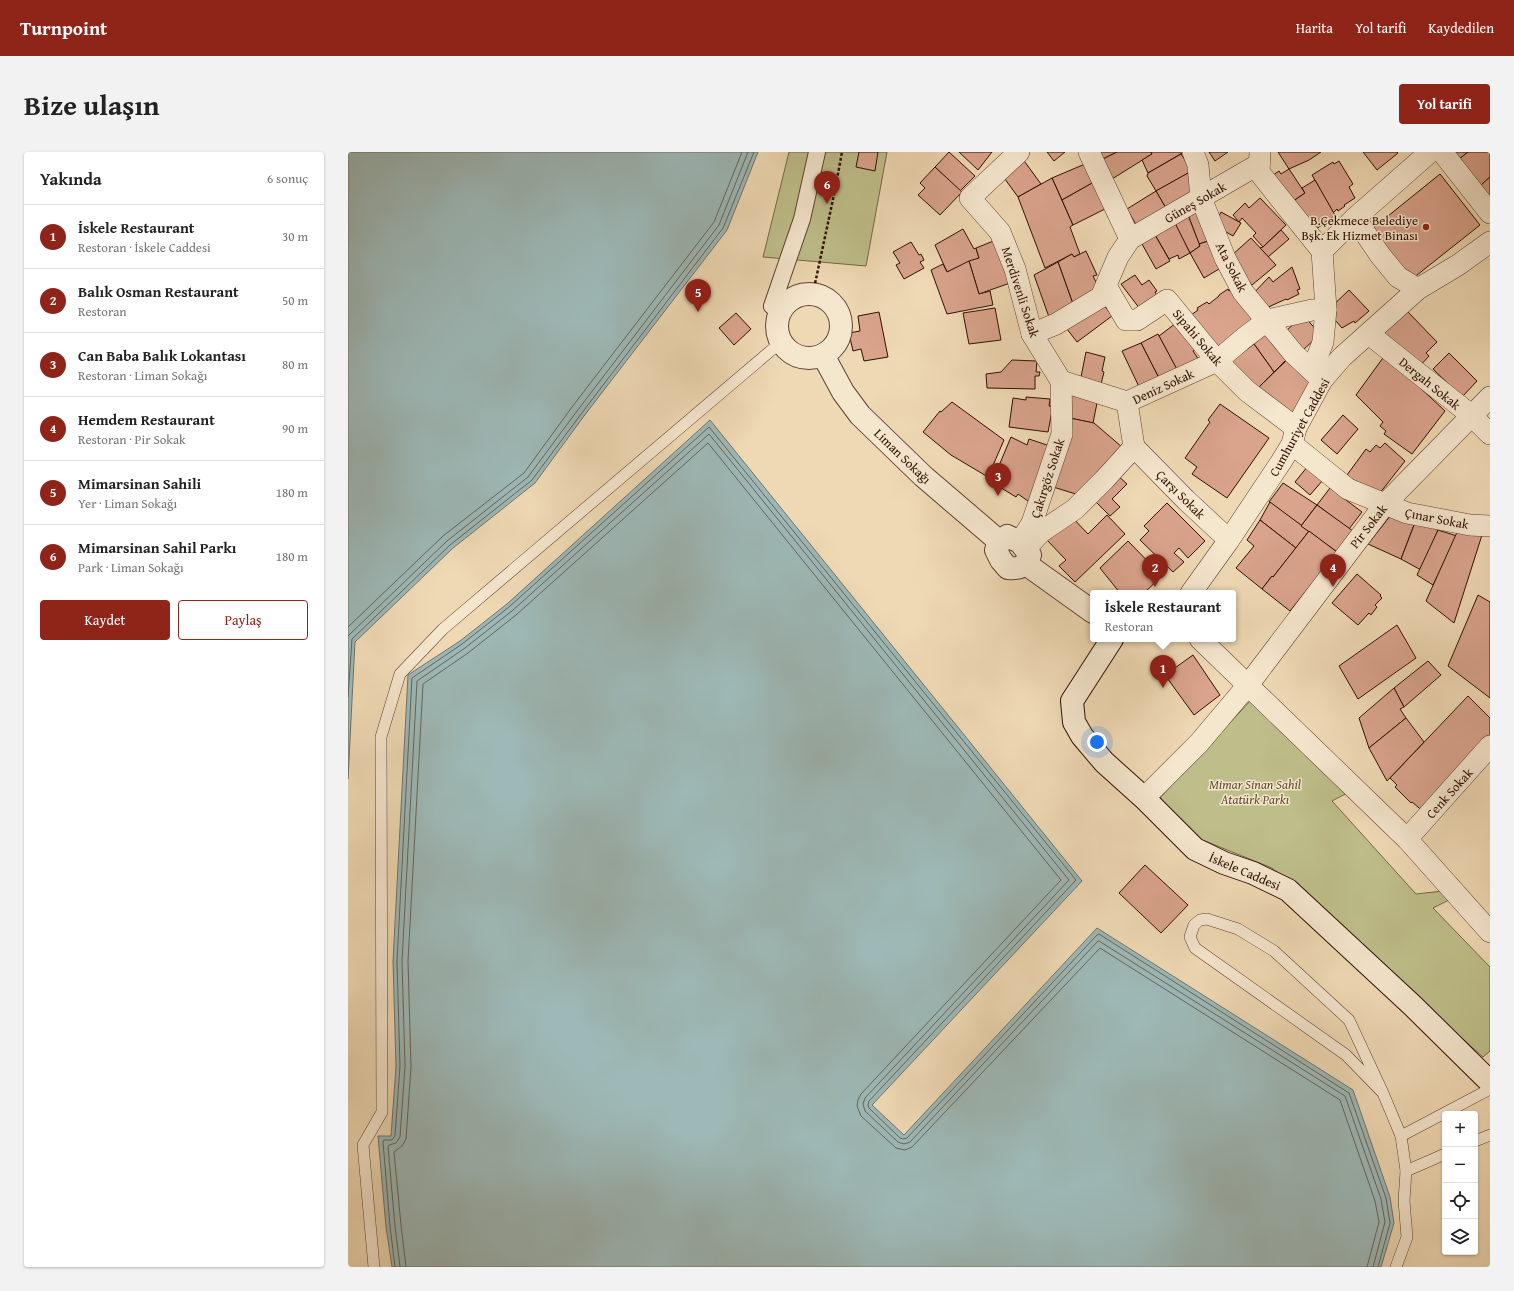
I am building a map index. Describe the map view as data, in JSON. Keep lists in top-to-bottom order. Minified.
{"streets":{"main road":["Liman Sokağı","İskele Caddesi"],"street":["Güneş Sokak","Ata Sokak","Merdivenli Sokak","Sipahi Sokak","Dergah Sokak","Deniz Sokak","Cumhuriyet Caddesi","Çakırgöz Sokak","Çarşı Sokak","Çınar Sokak","Pir Sokak","Cenk Sokak"]},"crossings":[["Güneş Sokak","Ata Sokak"],["Ata Sokak","Deniz Sokak"],["Ata Sokak","Cumhuriyet Caddesi"],["Merdivenli Sokak","Çakırgöz Sokak"],["Sipahi Sokak","Deniz Sokak"],["Sipahi Sokak","Cumhuriyet Caddesi"],["Sipahi Sokak","Çınar Sokak"],["Sipahi Sokak","Pir Sokak"],["Dergah Sokak","Cumhuriyet Caddesi"],["Dergah Sokak","Pir Sokak"],["Deniz Sokak","Çarşı Sokak"],["Cumhuriyet Caddesi","Çarşı Sokak"],["Liman Sokağı","Çakırgöz Sokak"],["Çınar Sokak","Pir Sokak"],["Pir Sokak","İskele Caddesi"]],"parks":["Mimar Sinan Sahil Atatürk Parkı"],"places":["B.Çekmece Belediye Bşk. Ek Hizmet Binası"],"page":{"header":"Turnpoint","nav":["Harita","Yol tarifi","Kaydedilen"],"title":"Bize ulaşın","buttons":["Yol tarifi",["Kaydet","Paylaş"]],"heading":["Yakında","6 sonuç"],"pins":["6","5","3","2","4","1"],"list":[{"mark":"1","name":"İskele Restaurant","note":"Restoran · İskele Caddesi","value":"30 m"},{"mark":"2","name":"Balık Osman Restaurant","note":"Restoran","value":"50 m"},{"mark":"3","name":"Can Baba Balık Lokantası","note":"Restoran · Liman Sokağı","value":"80 m"},{"mark":"4","name":"Hemdem Restaurant","note":"Restoran · Pir Sokak","value":"90 m"},{"mark":"5","name":"Mimarsinan Sahili","note":"Yer · Liman Sokağı","value":"180 m"},{"mark":"6","name":"Mimarsinan Sahil Parkı","note":"Park · Liman Sokağı","value":"180 m"}],"popup":["İskele Restaurant","Restoran"],"map_buttons":["+","−"]}}
